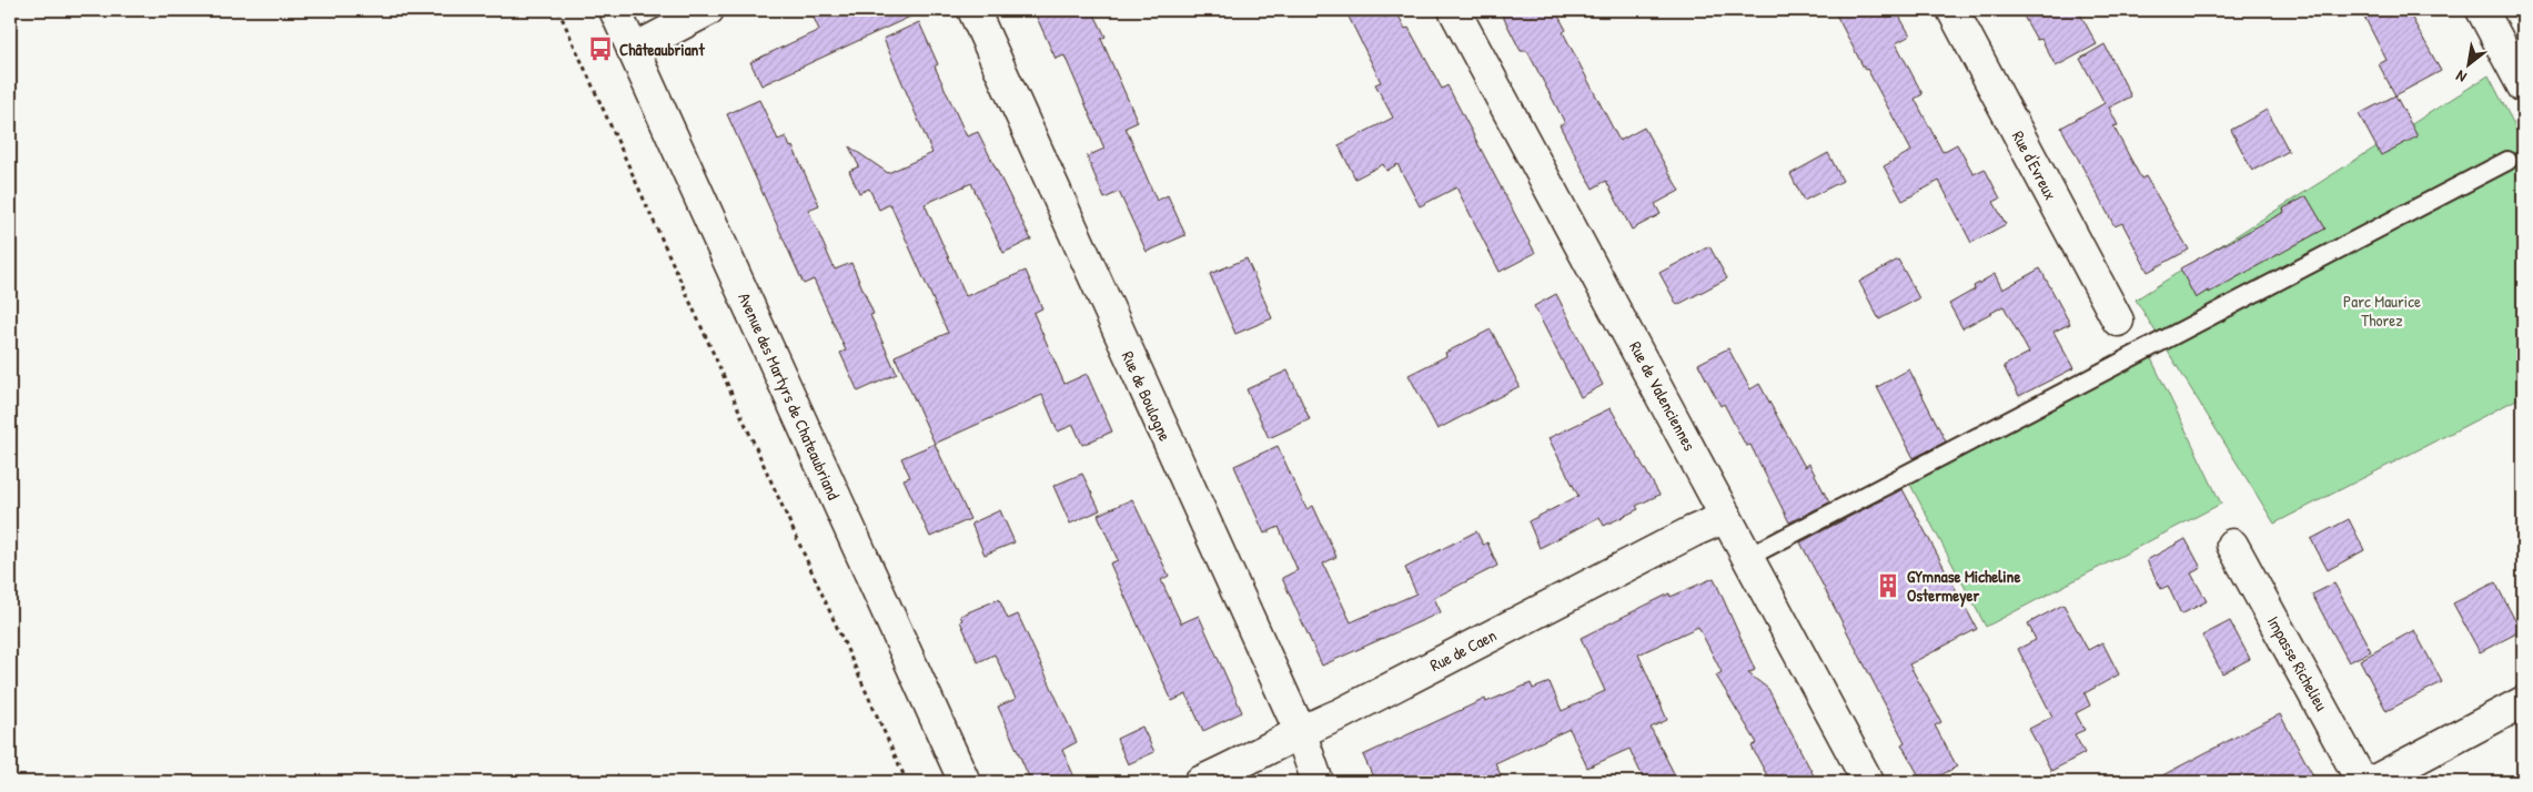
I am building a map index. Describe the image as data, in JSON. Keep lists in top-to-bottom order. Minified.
{"streets":{"street":["Rue d'Evreux","Avenue des Martyrs de Chateaubriand","Rue de Boulogne","Rue de Valenciennes","Rue de Caen","Impasse Richelieu"]},"crossings":[["Rue de Boulogne","Rue de Caen"],["Rue de Valenciennes","Rue de Caen"]],"parks":["Parc Maurice Thorez"],"places":{"bus stop":["Châteaubriant"],"building":["GYmnase Micheline Ostermeyer"]},"north":"bottom left"}
